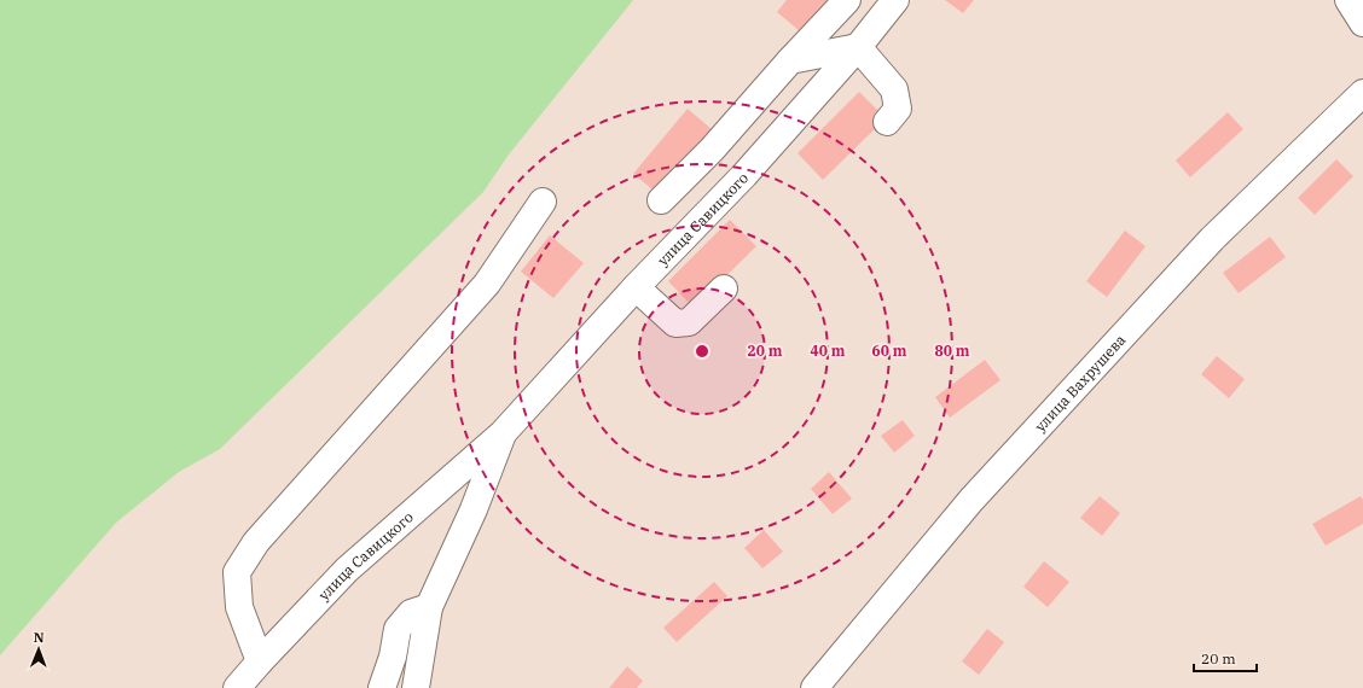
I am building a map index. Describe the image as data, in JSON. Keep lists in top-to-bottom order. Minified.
{"streets":{"street":["улица Савицкого","улица Вахрушева"]},"scale_bar":"20 m","north":"top","rings":["20 m","40 m","60 m","80 m"]}
